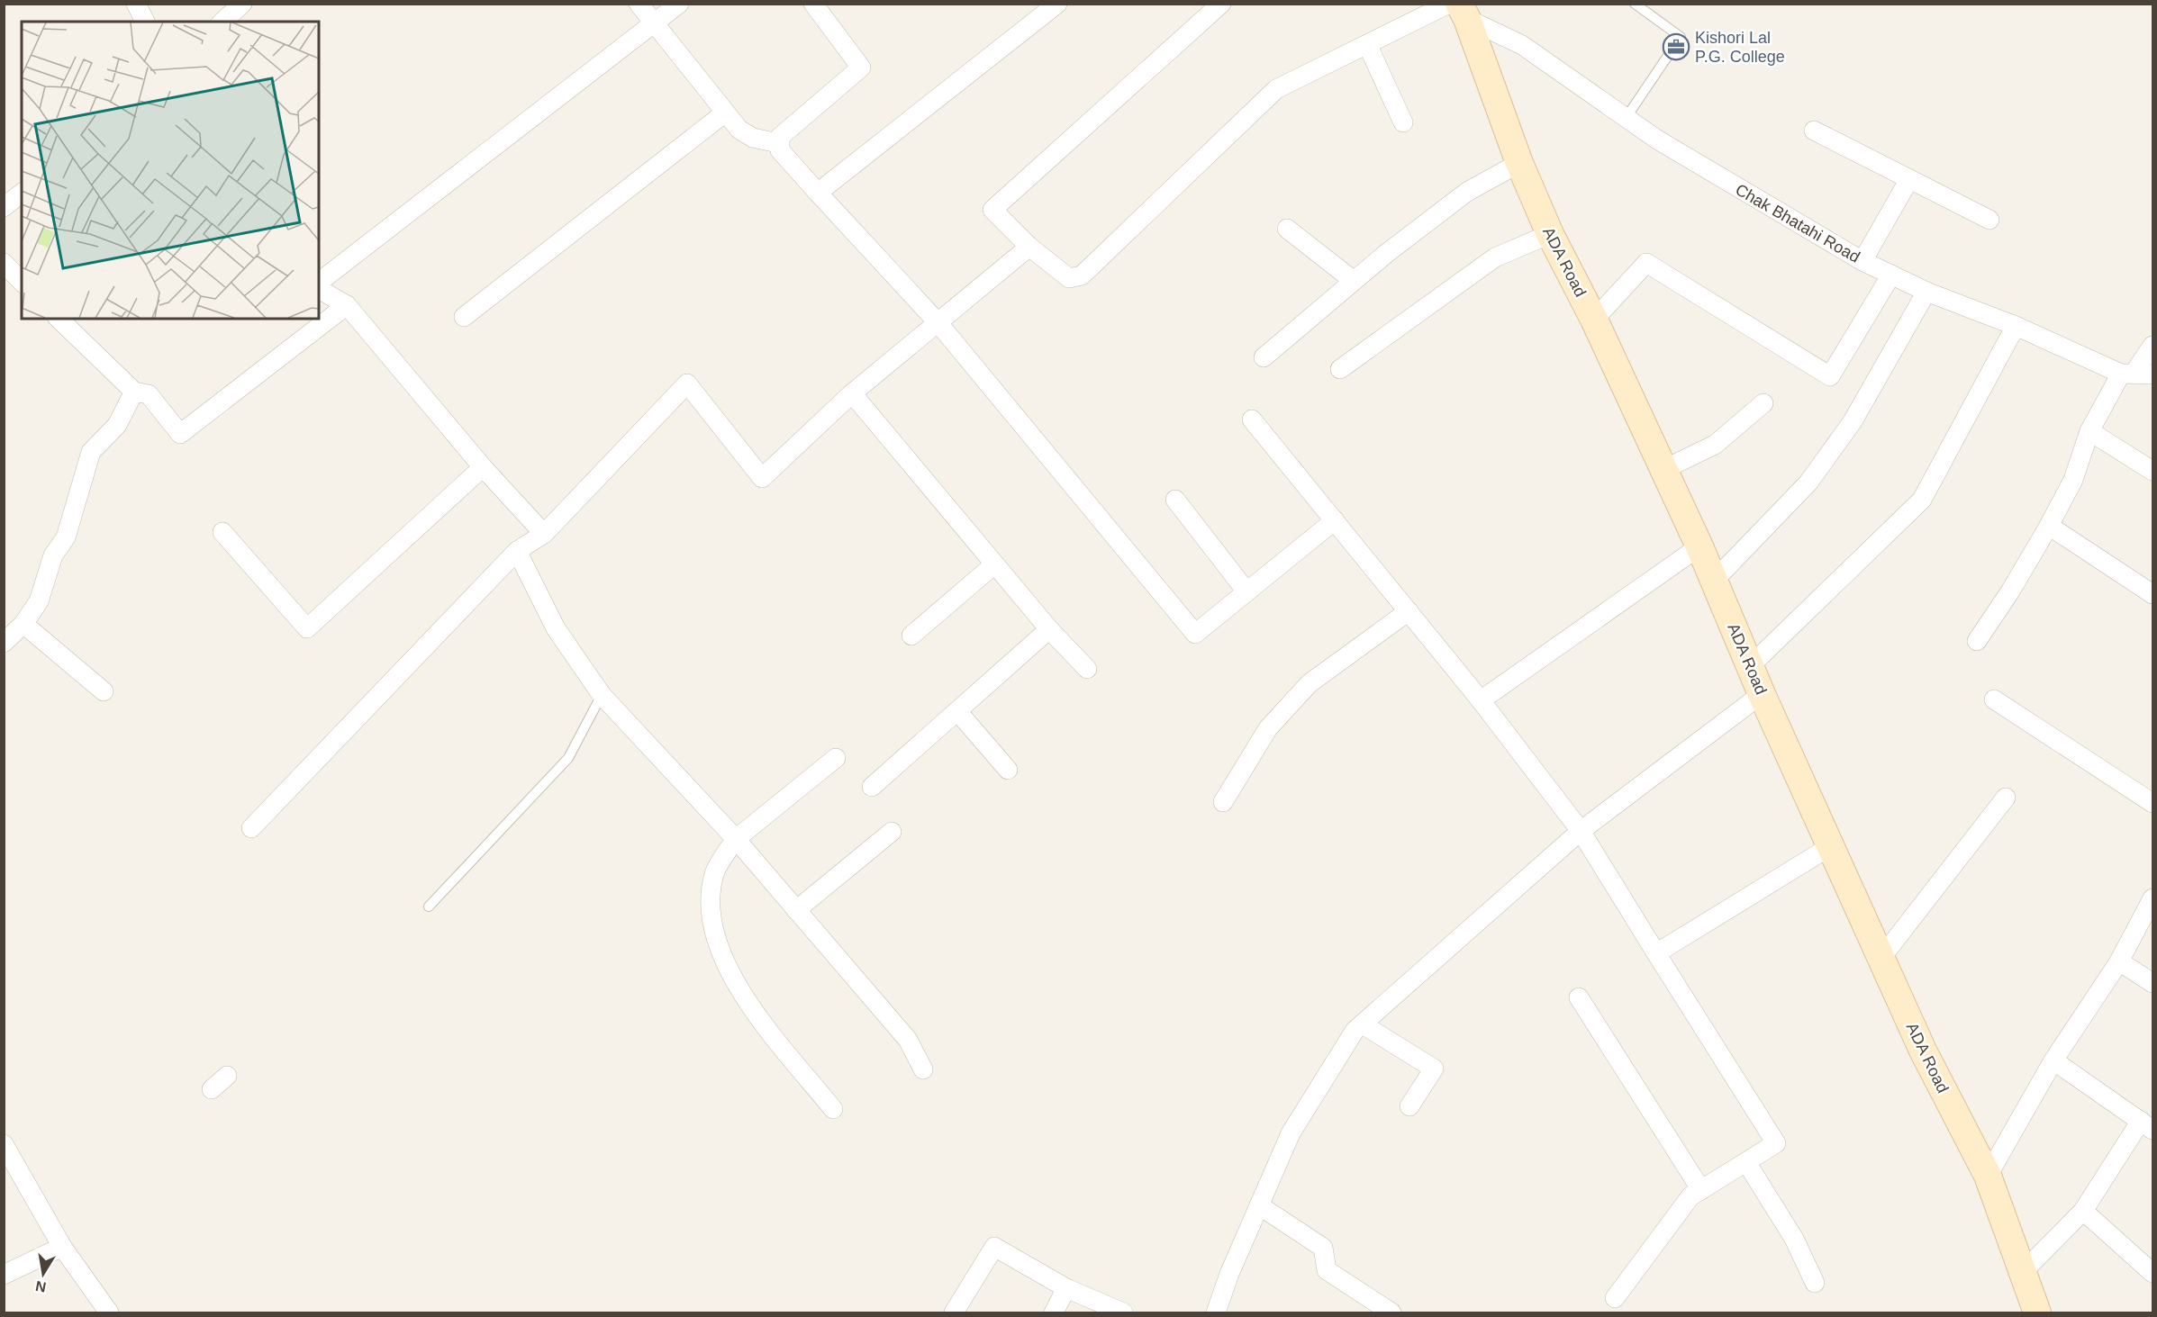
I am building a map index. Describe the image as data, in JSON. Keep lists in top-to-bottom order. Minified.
{"streets":{"street":["Chak Bhatahi Road","ADA Road"]},"crossings":[["Chak Bhatahi Road","ADA Road"]],"places":{"office":["Kishori Lal P.G. College"]},"north":"bottom"}
